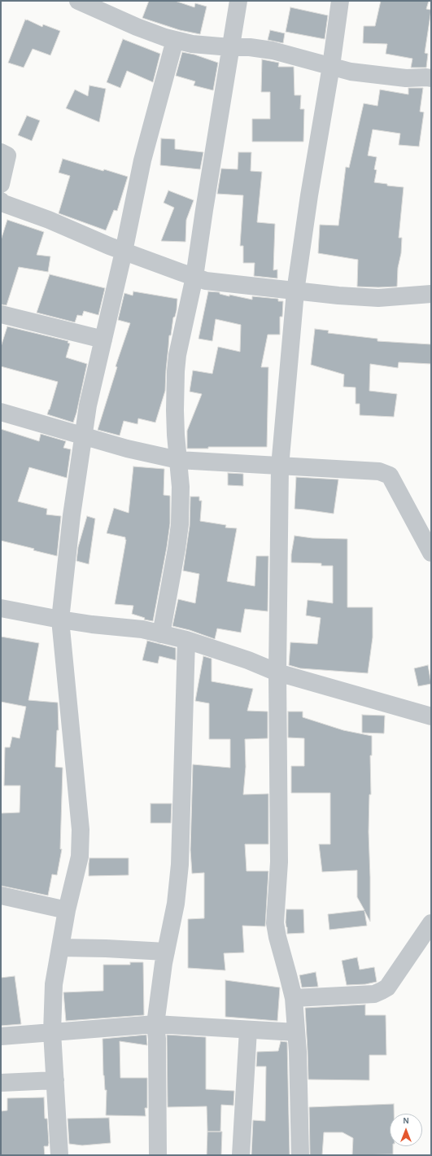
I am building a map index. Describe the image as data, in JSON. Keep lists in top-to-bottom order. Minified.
{"north":"top"}
